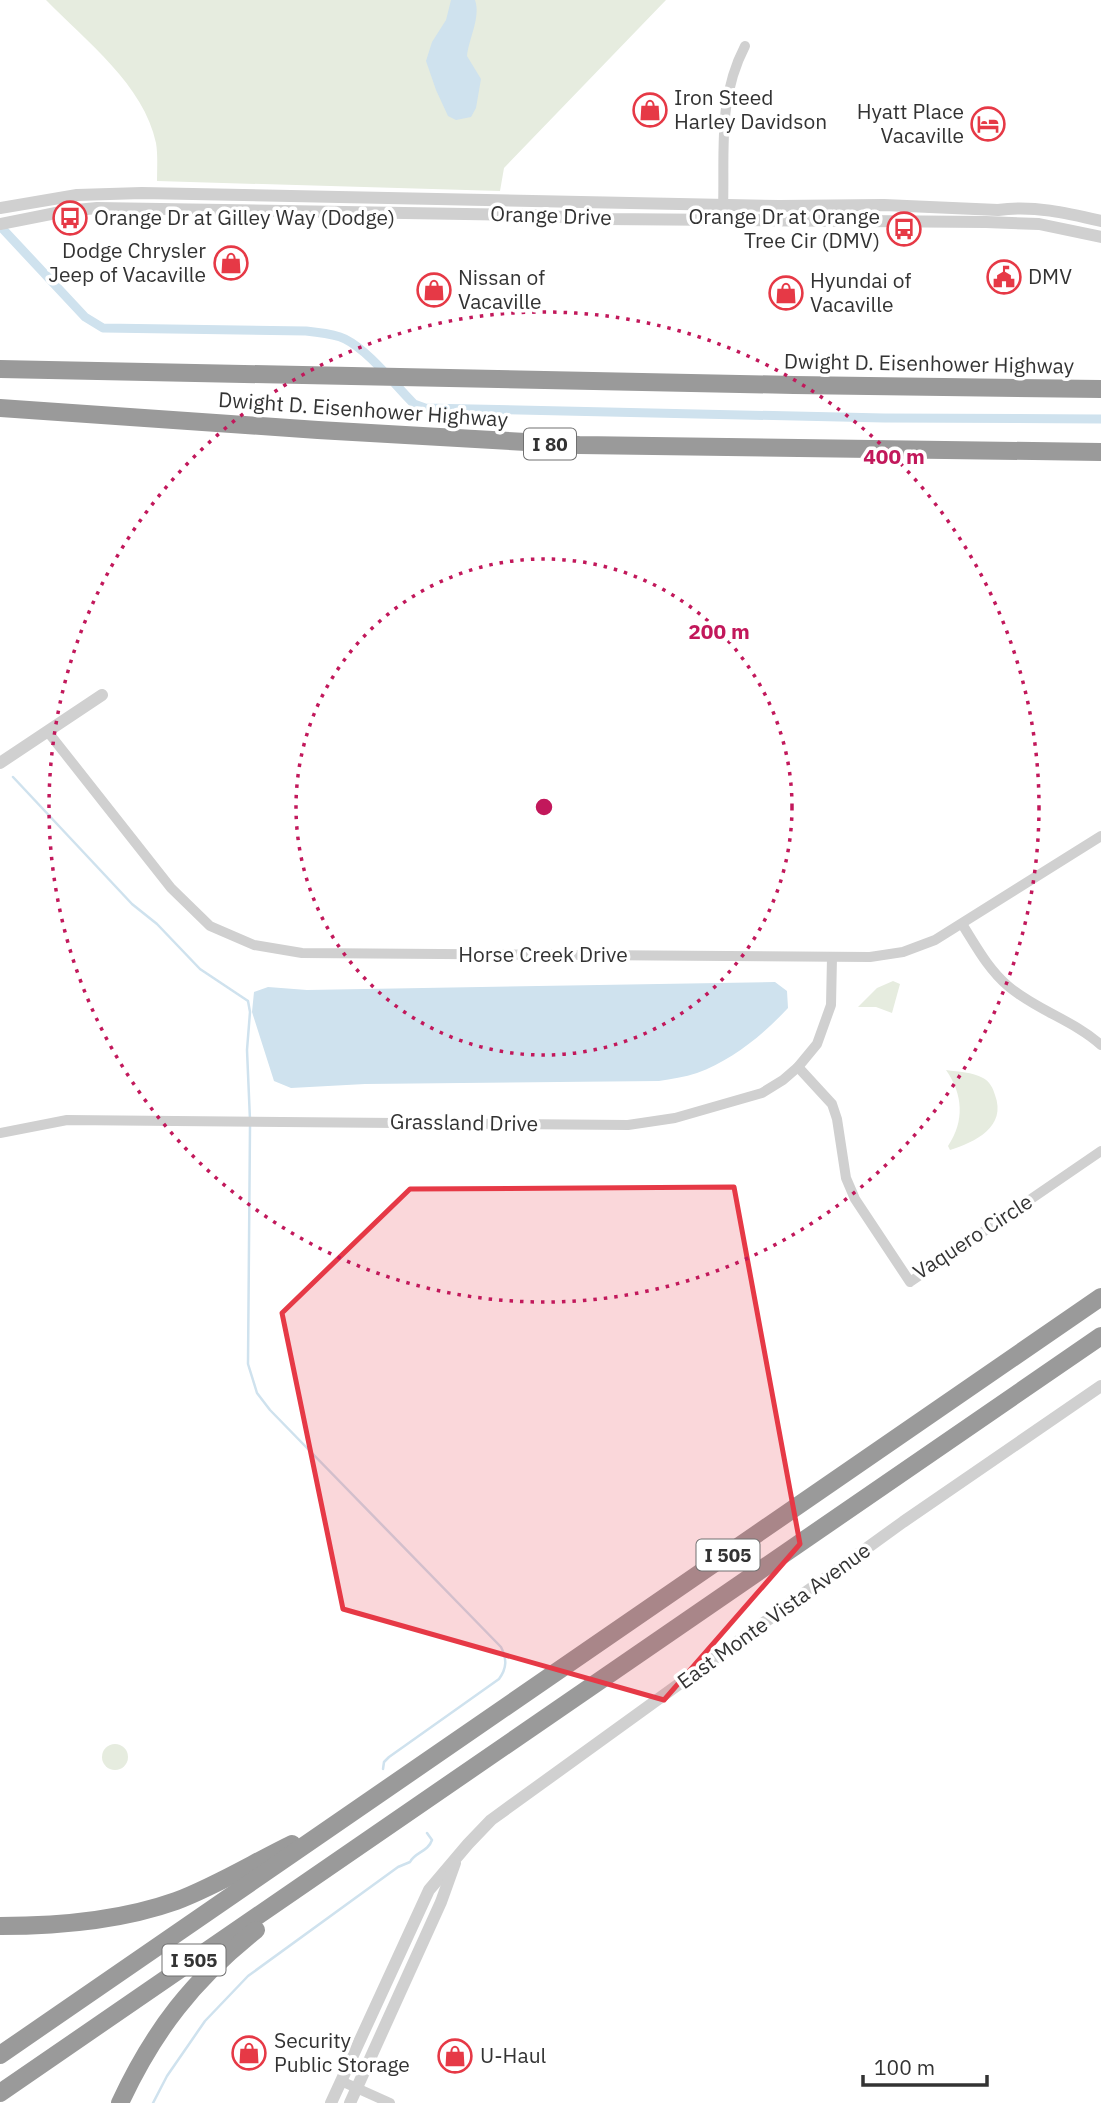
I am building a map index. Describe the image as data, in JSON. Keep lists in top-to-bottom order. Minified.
{"streets":{"highway":["Dwight D. Eisenhower Highway","I 80","I 505"],"street":["Orange Drive","Horse Creek Drive","Grassland Drive","Vaquero Circle","East Monte Vista Avenue"]},"crossings":[["Horse Creek Drive","Grassland Drive"],["Grassland Drive","Vaquero Circle"]],"places":{"shop":["Iron Steed Harley Davidson","Dodge Chrysler Jeep of Vacaville","Nissan of Vacaville","Hyundai of Vacaville","Security Public Storage","U-Haul"],"hotel":["Hyatt Place Vacaville"],"bus stop":["Orange Dr at Gilley Way (Dodge)","Orange Dr at Orange Tree Cir (DMV)"],"public building":["DMV"]},"scale_bar":"100 m","rings":["400 m","200 m"]}
